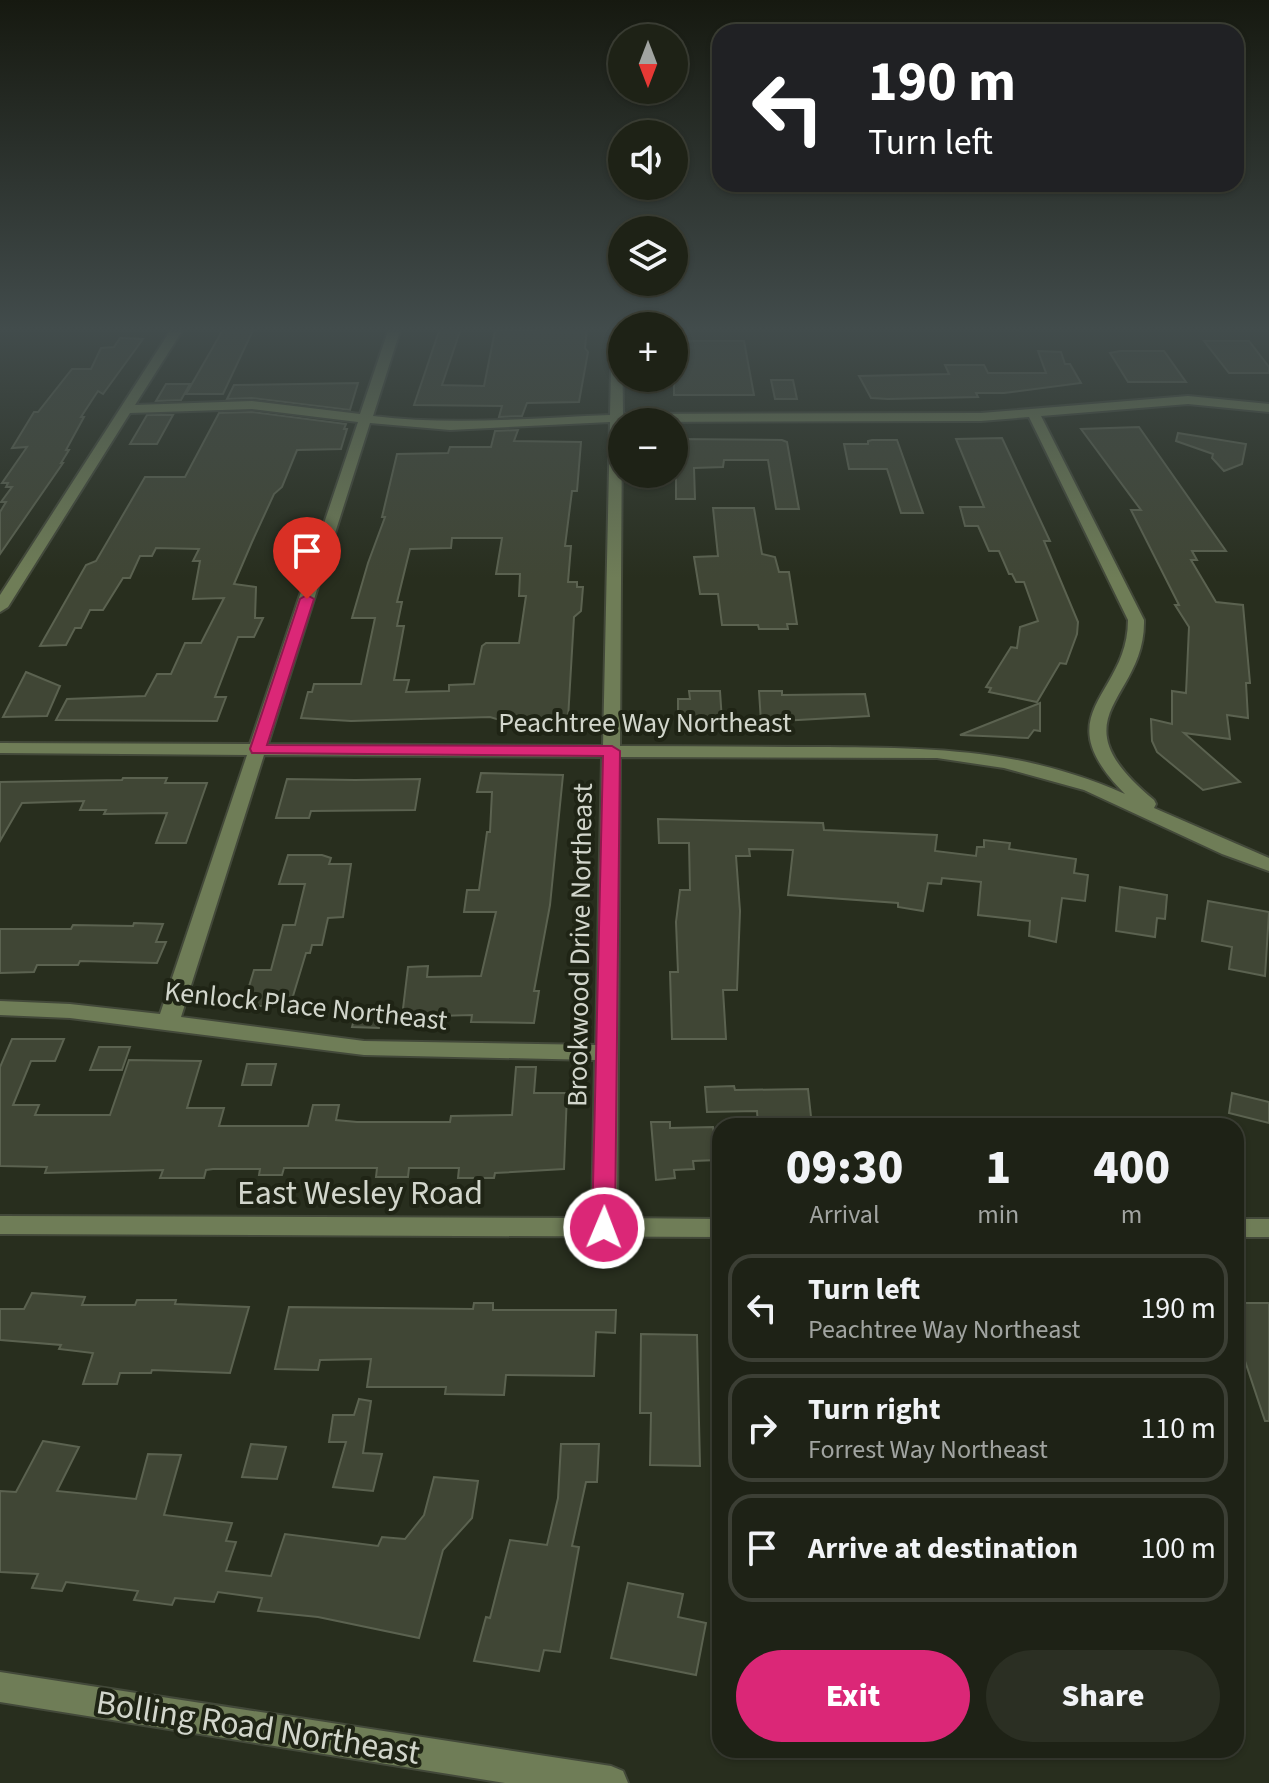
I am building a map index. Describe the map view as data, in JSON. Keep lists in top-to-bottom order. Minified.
{"streets":{"street":["Peachtree Way Northeast","Brookwood Drive Northeast","Kenlock Place Northeast","East Wesley Road","Bolling Road Northeast"]},"crossings":[["Peachtree Way Northeast","Brookwood Drive Northeast"],["Brookwood Drive Northeast","Kenlock Place Northeast"],["Brookwood Drive Northeast","East Wesley Road"]],"north":"bottom","page":{"map_buttons":["+","−"],"turn":["190 m","Turn left"],"eta":["09:30","Arrival","1","min","400","m"],"list":[{"name":"Turn left","note":"Peachtree Way Northeast","value":"190 m"},{"name":"Turn right","note":"Forrest Way Northeast","value":"110 m"},{"name":"Arrive at destination","value":"100 m"}],"buttons":["Exit","Share"]}}
